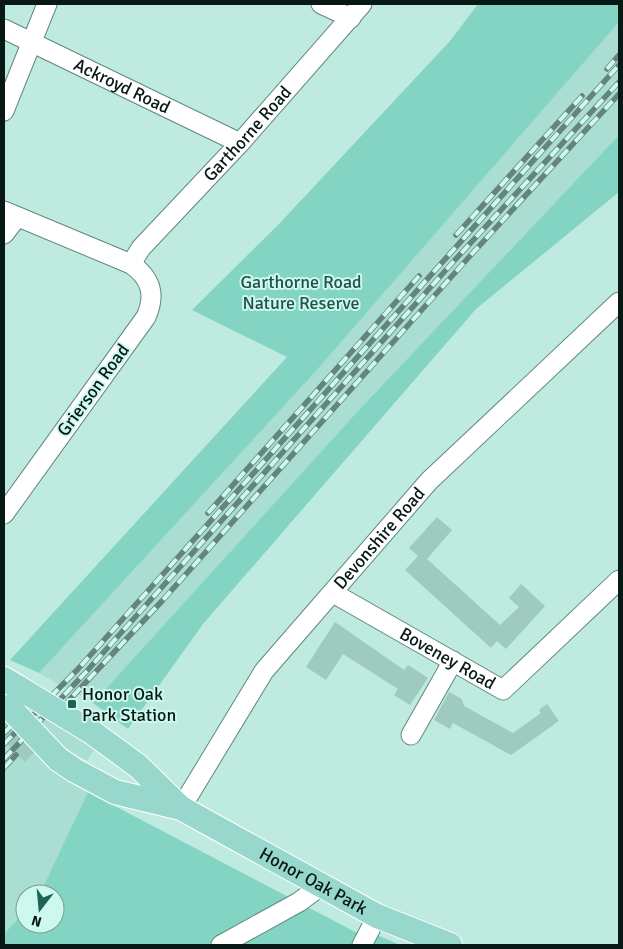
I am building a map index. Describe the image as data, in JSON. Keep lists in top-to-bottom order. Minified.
{"streets":{"main road":["Honor Oak Park"],"street":["Ackroyd Road","Garthorne Road","Grierson Road","Devonshire Road","Boveney Road"]},"crossings":[["Ackroyd Road","Garthorne Road"],["Garthorne Road","Grierson Road"],["Devonshire Road","Boveney Road"],["Devonshire Road","Honor Oak Park"]],"parks":["Garthorne Road Nature Reserve"],"places":{"transit":["Honor Oak Park Station"]},"north":"bottom"}
